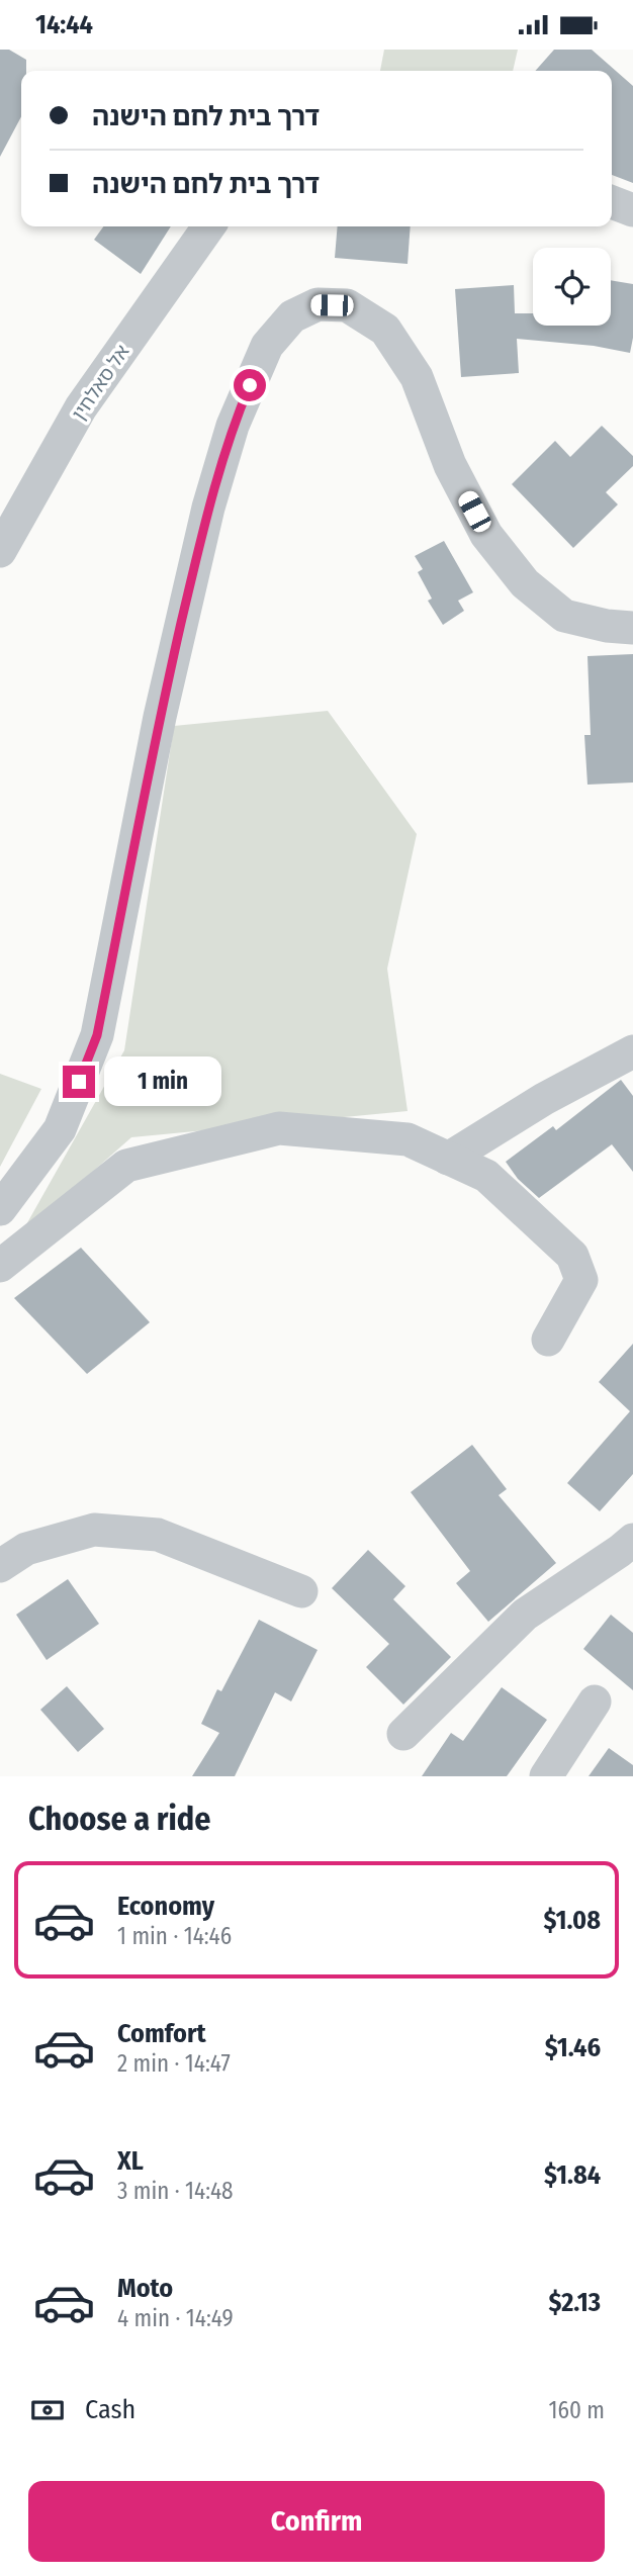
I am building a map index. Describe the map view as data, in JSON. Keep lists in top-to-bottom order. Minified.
{"streets":{"street":["אל סאלחין"]},"page":{"status":"14:44","banner":["דרך בית לחם הישנה","דרך בית לחם הישנה"],"bubble":"1 min","heading":"Choose a ride","list":[{"name":"Economy","note":"1 min · 14:46","value":"$1.08"},{"name":"Comfort","note":"2 min · 14:47","value":"$1.46"},{"name":"XL","note":"3 min · 14:48","value":"$1.84"},{"name":"Moto","note":"4 min · 14:49","value":"$2.13"}],"pay":["Cash","160 m"],"buttons":"Confirm"}}
